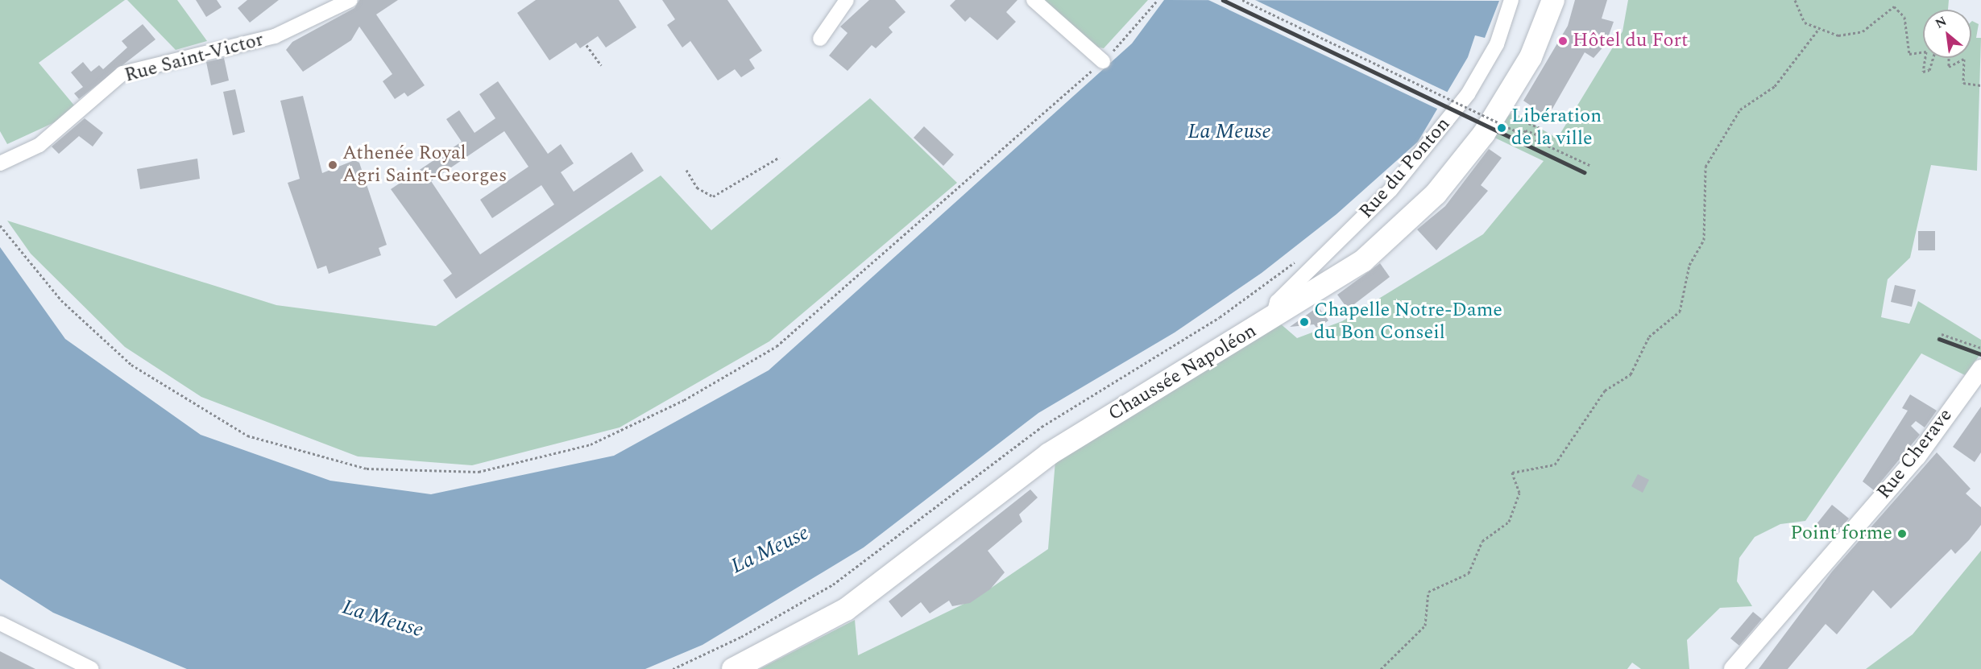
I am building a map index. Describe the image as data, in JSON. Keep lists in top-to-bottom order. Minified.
{"streets":{"main road":["Chaussée Napoléon"],"street":["Rue Saint-Victor","Rue du Ponton","Rue Cherave"]},"crossings":[["Rue du Ponton","Chaussée Napoléon"]],"water":["La Meuse"],"places":["Hôtel du Fort","Libération de la ville","Athenée Royal Agri Saint-Georges","Chapelle Notre-Dame du Bon Conseil","Point forme"],"north":"top left"}
